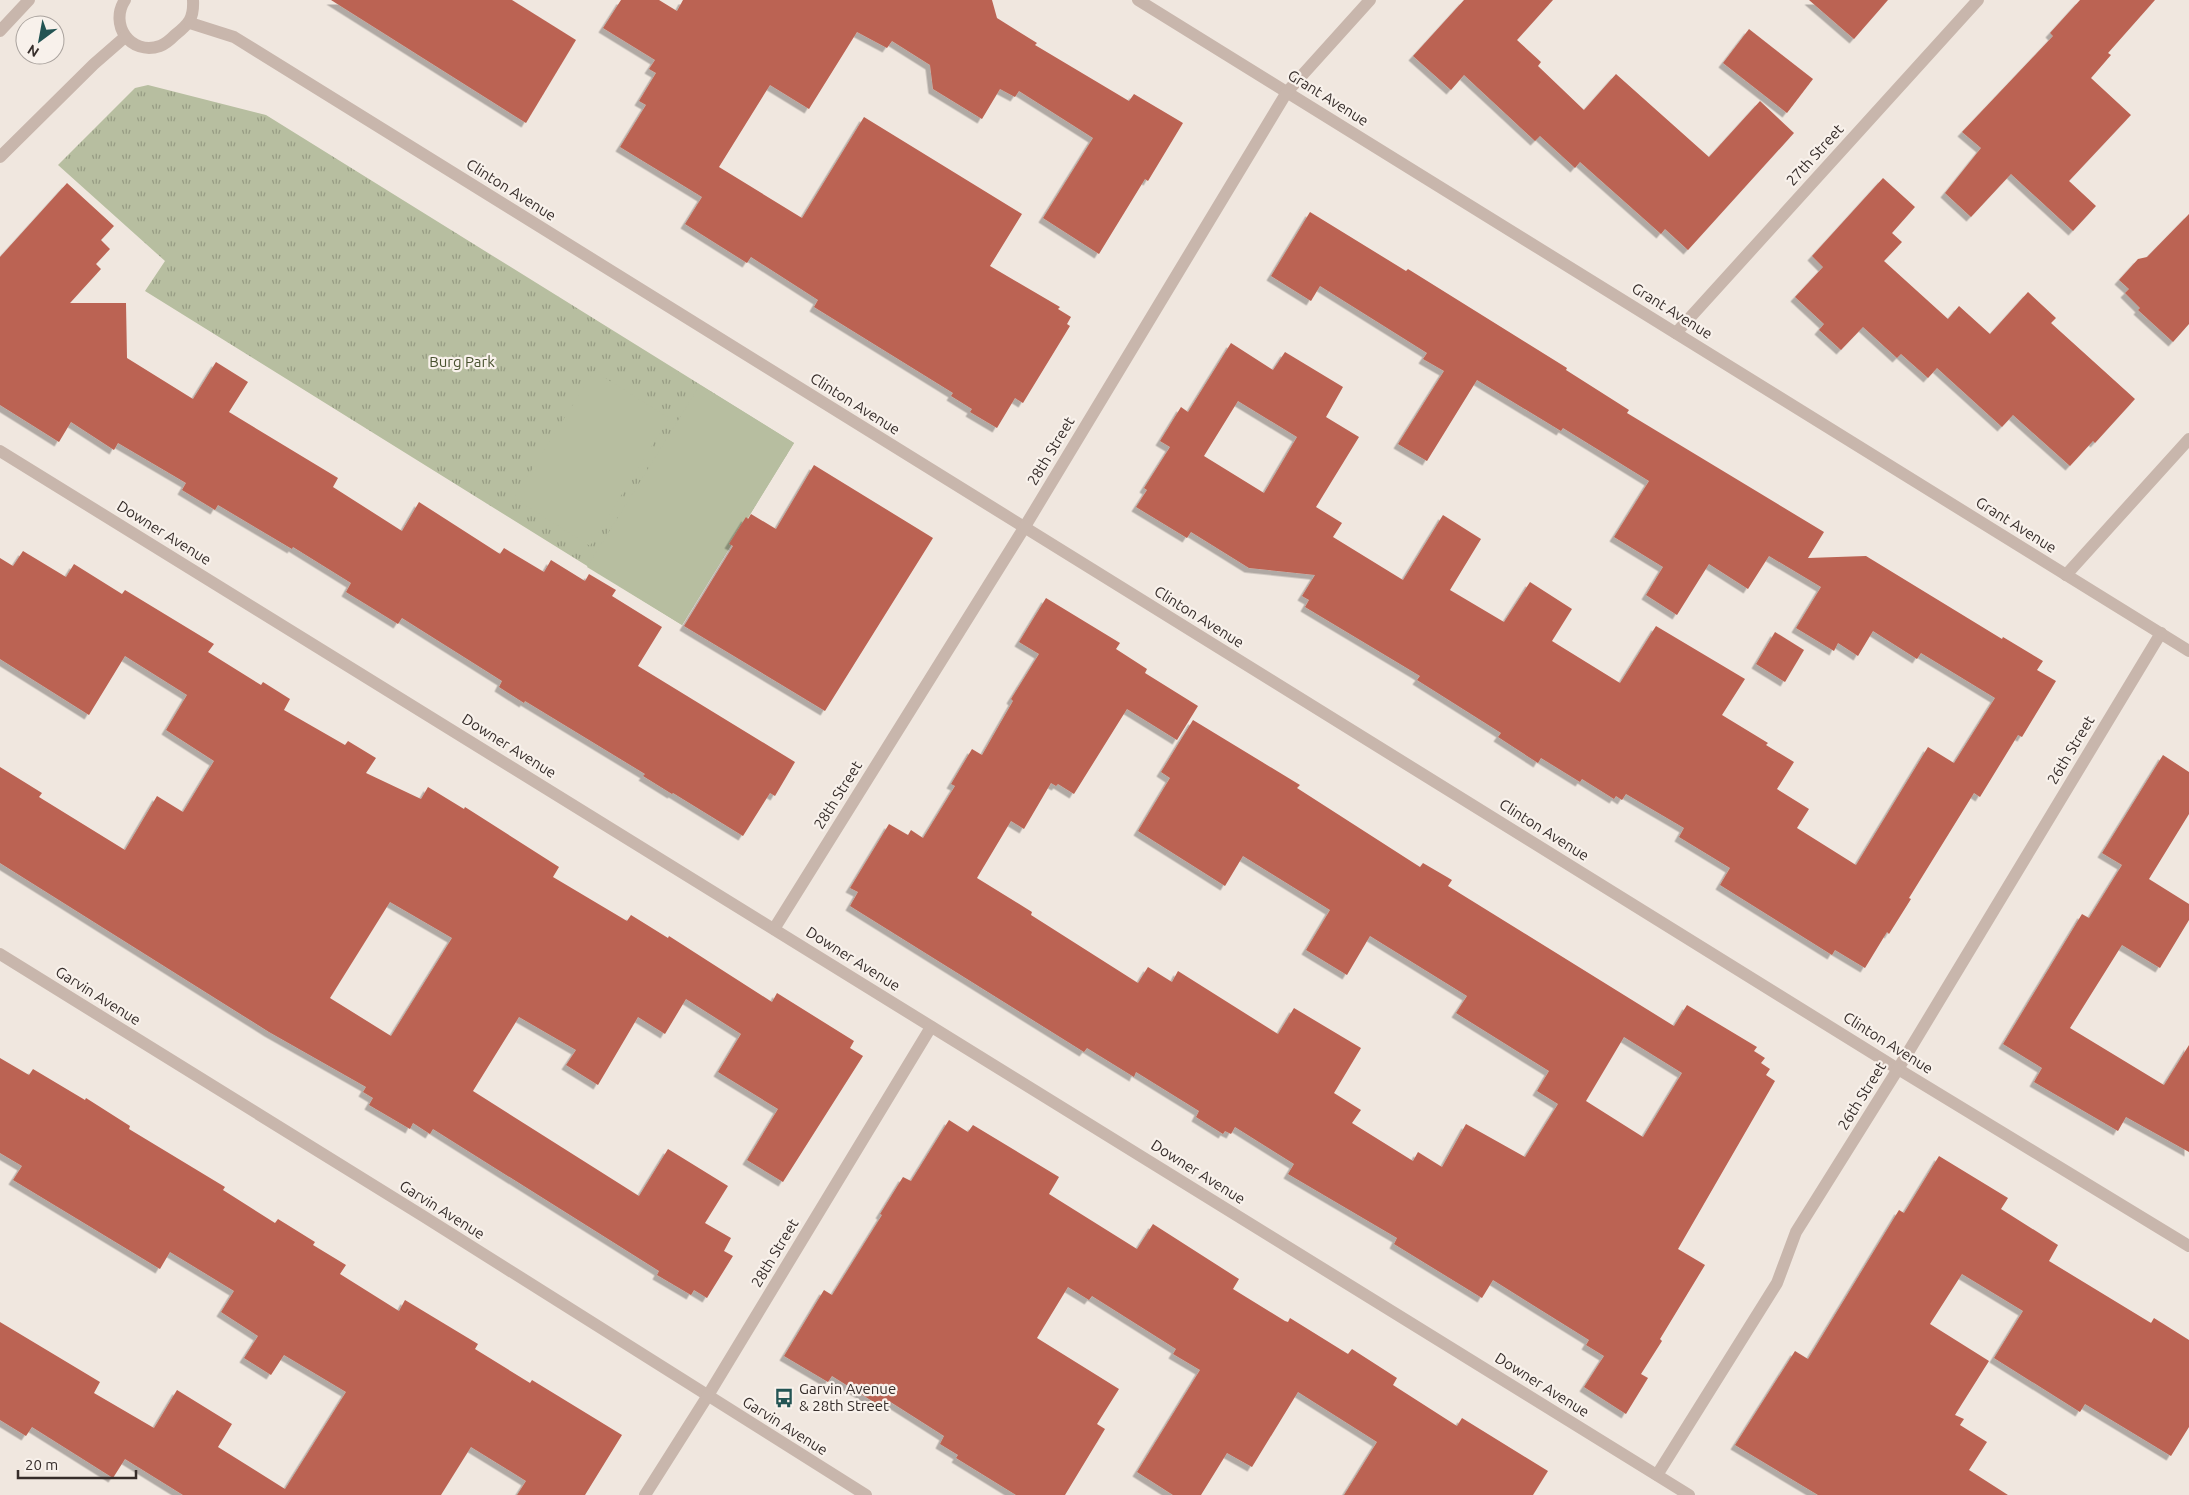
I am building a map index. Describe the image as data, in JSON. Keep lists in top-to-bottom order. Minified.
{"streets":{"street":["Grant Avenue","27th Street","Clinton Avenue","28th Street","Downer Avenue","26th Street","Garvin Avenue"]},"crossings":[["Grant Avenue","27th Street"],["Grant Avenue","28th Street"],["Grant Avenue","26th Street"],["Clinton Avenue","28th Street"],["Clinton Avenue","26th Street"],["28th Street","Downer Avenue"],["28th Street","Garvin Avenue"],["Downer Avenue","26th Street"]],"parks":["Burg Park"],"places":{"bus stop":["Garvin Avenue & 28th Street"]},"scale_bar":"20 m","north":"bottom left"}
